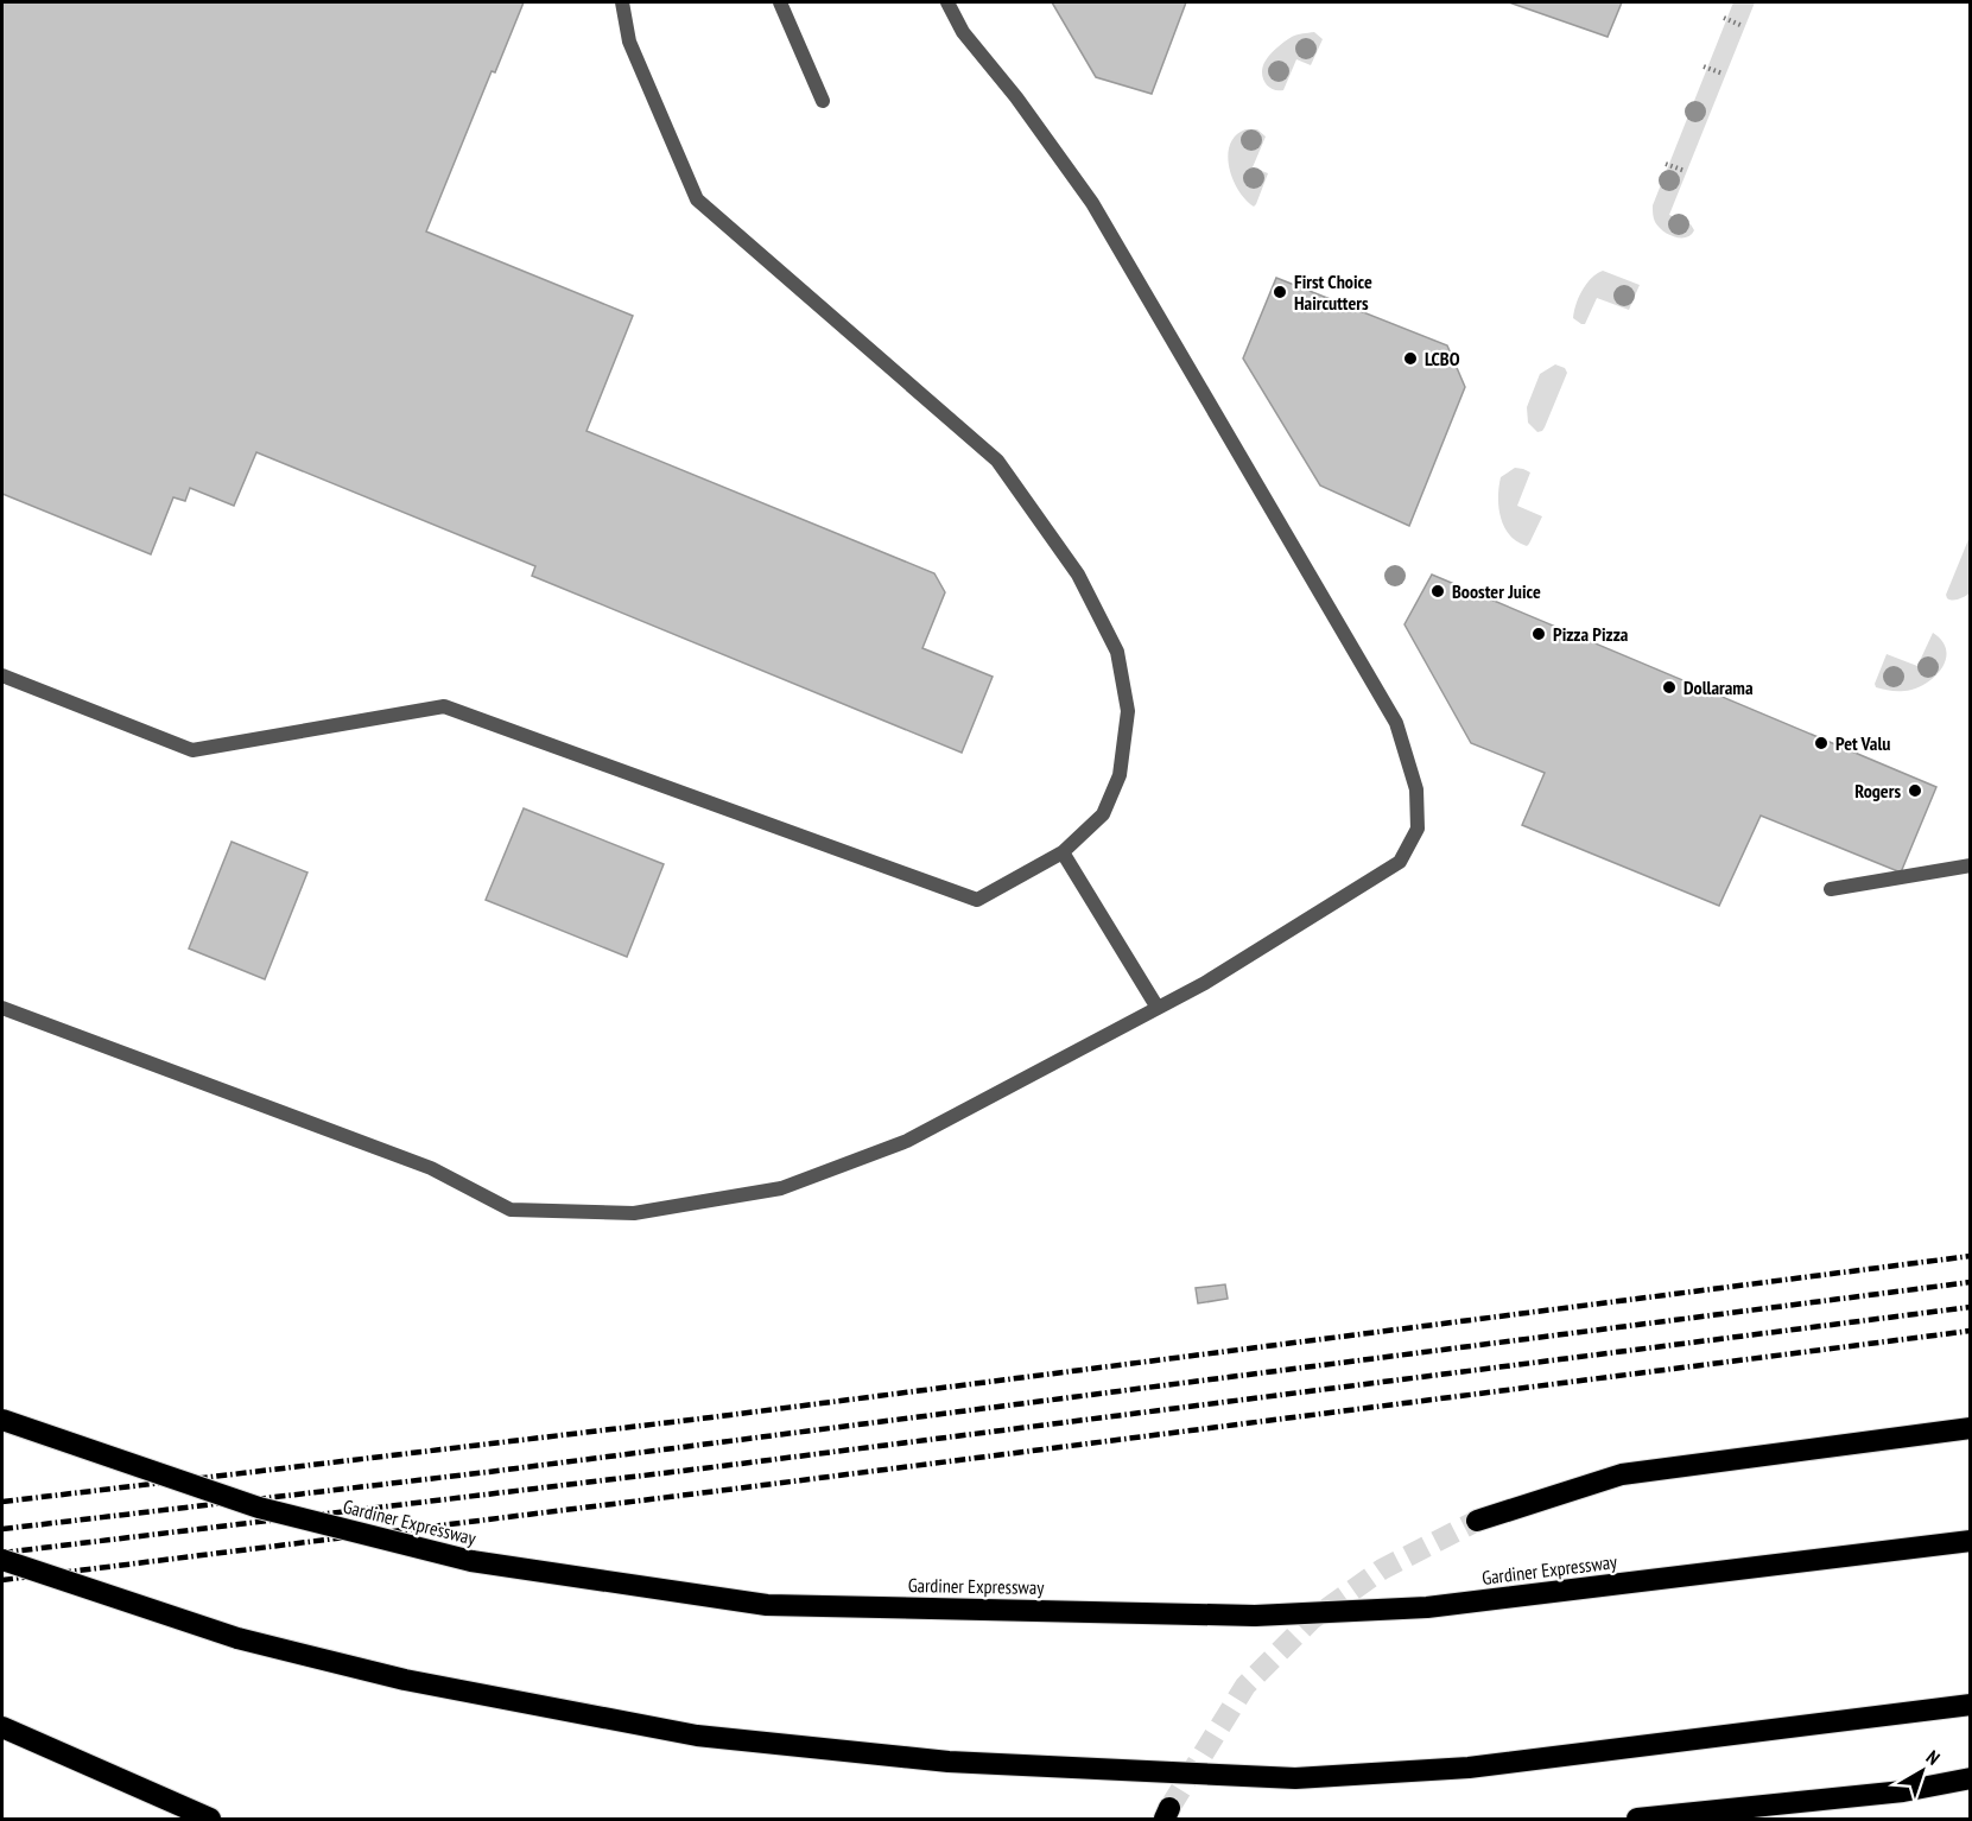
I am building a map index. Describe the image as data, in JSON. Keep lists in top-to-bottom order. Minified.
{"streets":{"highway":["Gardiner Expressway"]},"places":["First Choice Haircutters","LCBO","Booster Juice","Pizza Pizza","Dollarama","Pet Valu","Rogers"],"north":"top right"}
